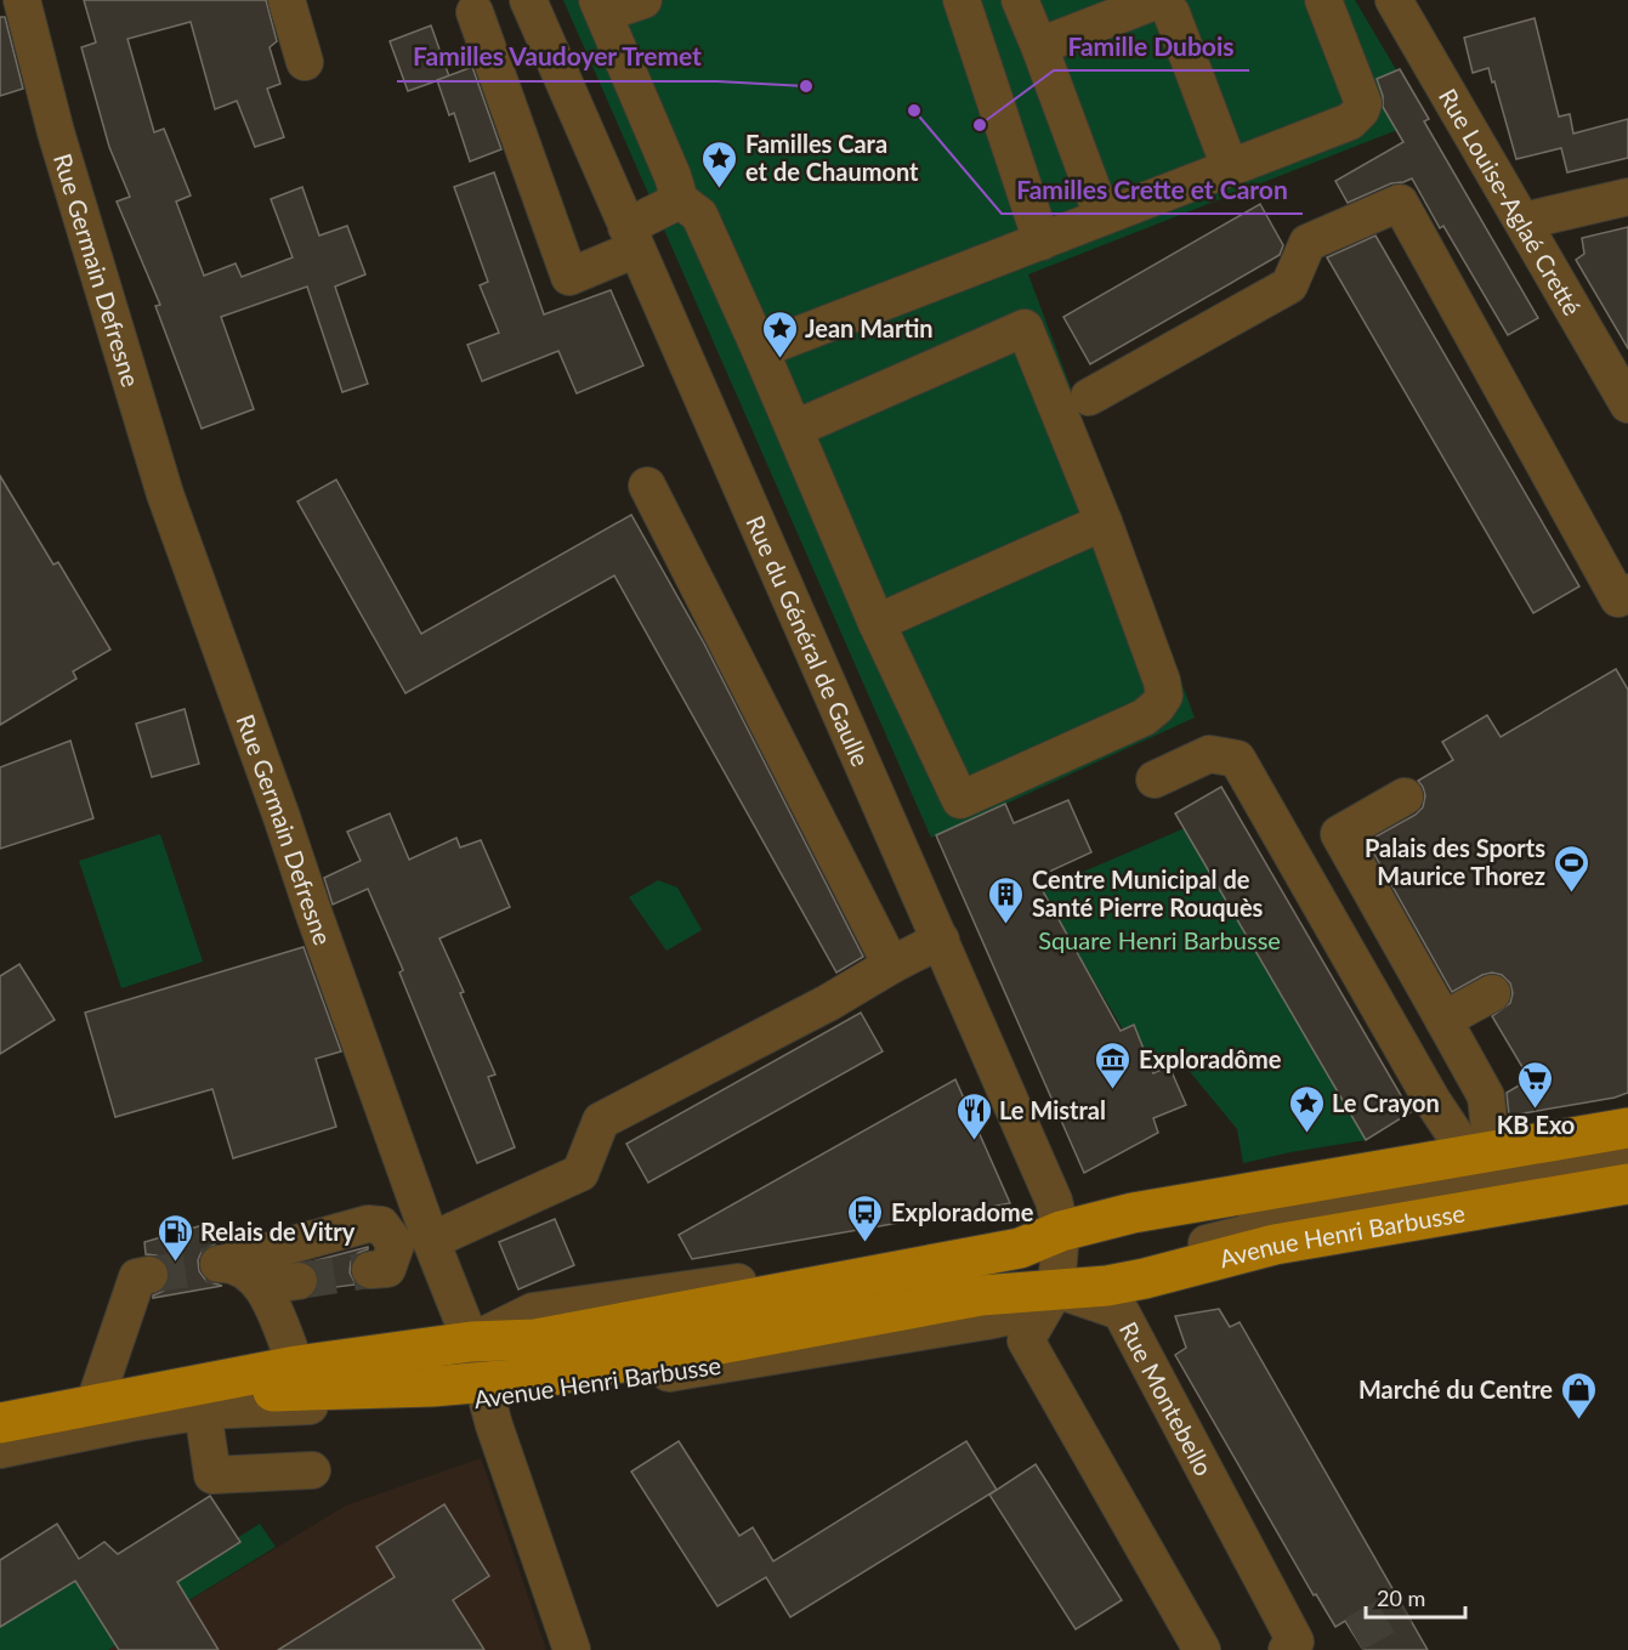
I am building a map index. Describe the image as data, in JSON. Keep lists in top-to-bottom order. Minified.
{"streets":{"main road":["Avenue Henri Barbusse"],"street":["Rue Louise-Aglaé Cretté","Rue Germain Defresne","Rue du Général de Gaulle","Rue Montebello"]},"crossings":[["Rue Germain Defresne","Avenue Henri Barbusse"],["Rue du Général de Gaulle","Avenue Henri Barbusse"],["Rue du Général de Gaulle","Rue Montebello"],["Avenue Henri Barbusse","Rue Montebello"]],"parks":["Square Henri Barbusse"],"places":{"other":["Familles Vaudoyer Tremet","Familles Crette et Caron","Famille Dubois"],"place":["Familles Cara et de Chaumont","Jean Martin","Le Crayon"],"sports":["Palais des Sports Maurice Thorez"],"building":["Centre Municipal de Santé Pierre Rouquès"],"museum":["Exploradôme"],"supermarket":["KB Exo"],"restaurant":["Le Mistral"],"bus stop":["Exploradome"],"fuel station":["Relais de Vitry"],"shop":["Marché du Centre"]},"scale_bar":"20 m"}
